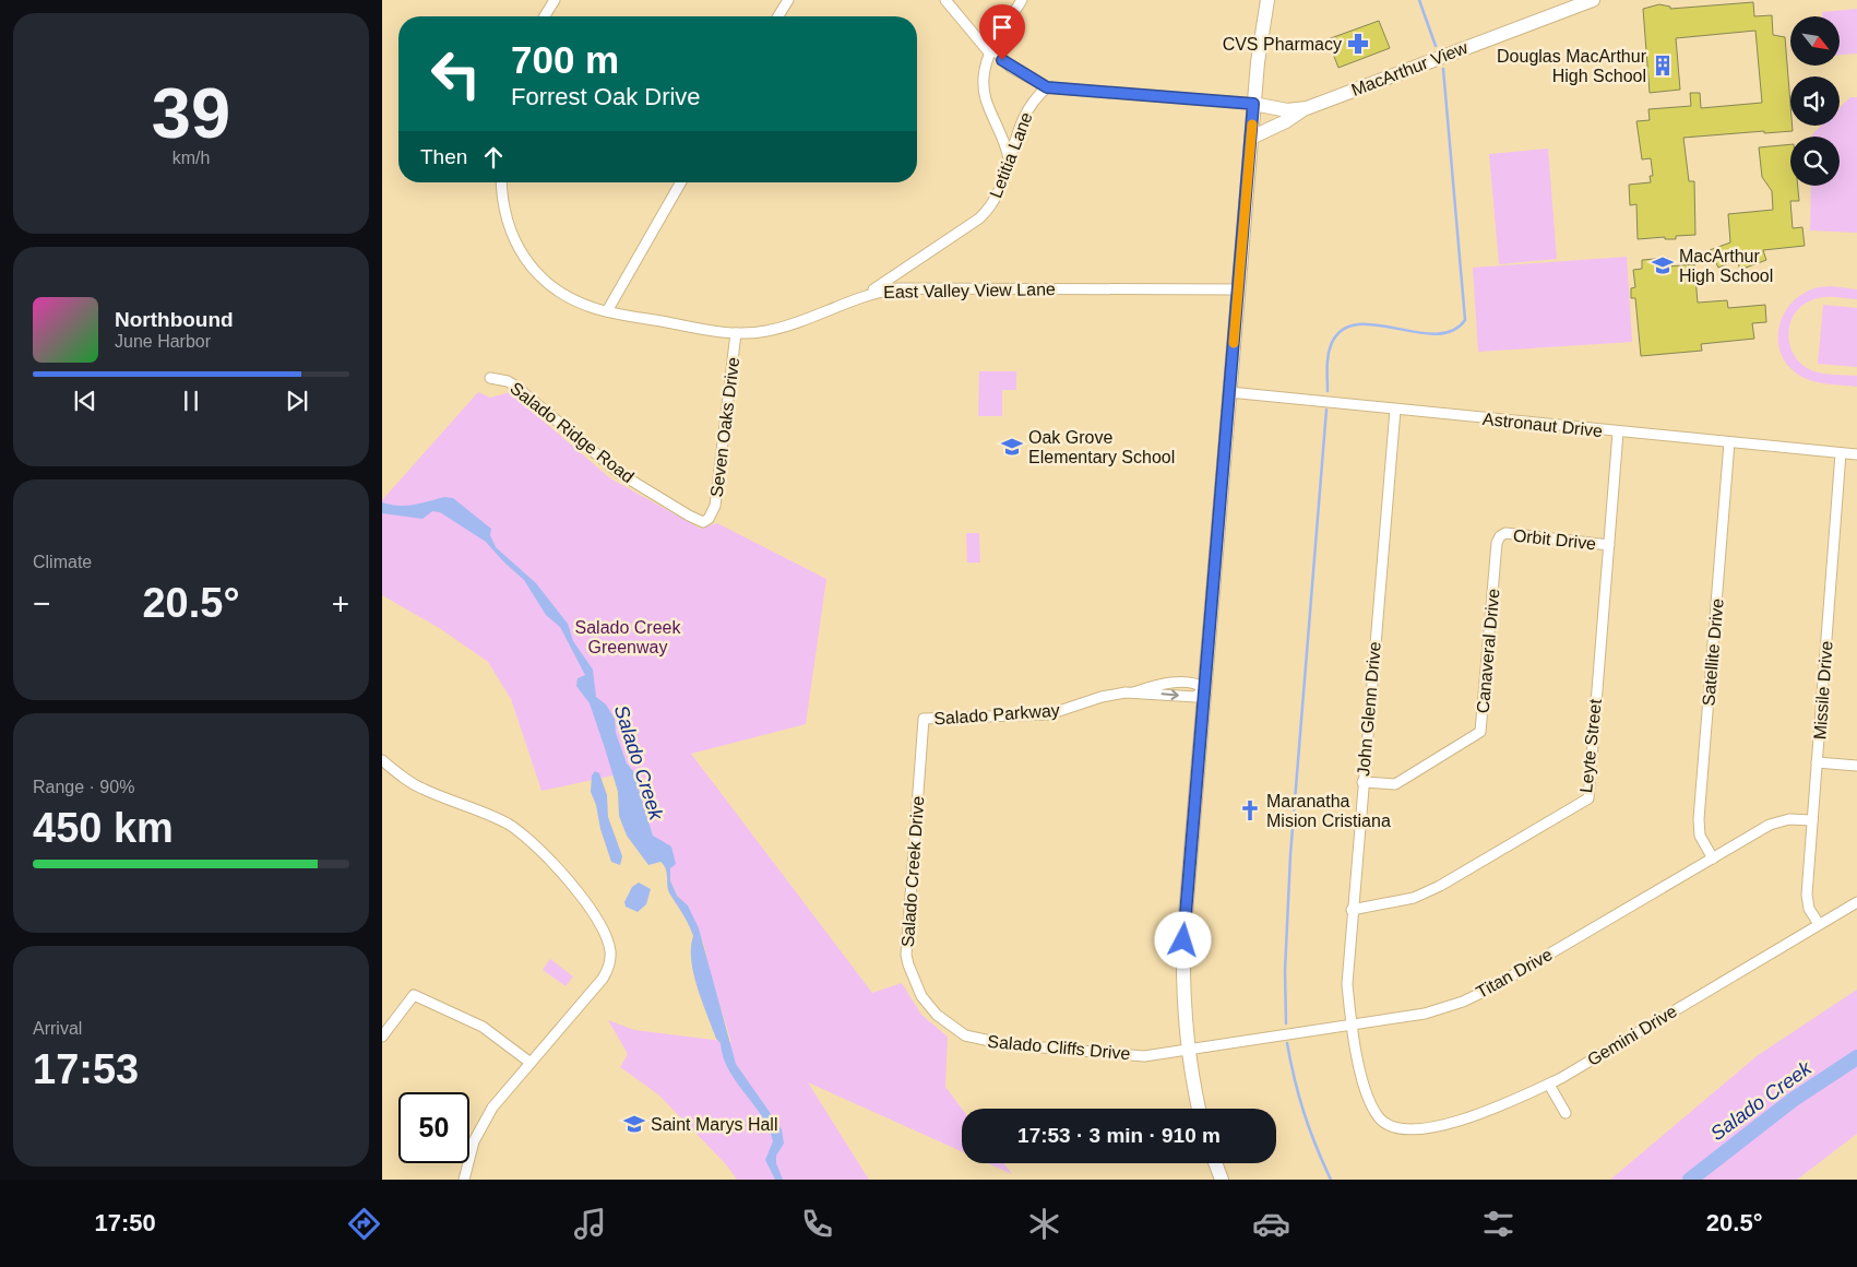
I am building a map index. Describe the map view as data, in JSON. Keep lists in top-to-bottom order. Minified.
{"streets":{"main road":["MacArthur View"],"street":["Letitia Lane","East Valley View Lane","Astronaut Drive","Seven Oaks Drive","Salado Ridge Road","Orbit Drive","Canaveral Drive","Satellite Drive","Missile Drive","John Glenn Drive","Salado Parkway","Leyte Street","Salado Creek Drive","Titan Drive","Gemini Drive","Salado Cliffs Drive"]},"crossings":[["Letitia Lane","East Valley View Lane"],["East Valley View Lane","Seven Oaks Drive"],["Astronaut Drive","Satellite Drive"],["Astronaut Drive","Missile Drive"],["Astronaut Drive","John Glenn Drive"],["Astronaut Drive","Leyte Street"],["Seven Oaks Drive","Salado Ridge Road"],["Orbit Drive","Canaveral Drive"],["Orbit Drive","Leyte Street"],["Canaveral Drive","John Glenn Drive"],["Satellite Drive","Titan Drive"],["Missile Drive","Titan Drive"],["Missile Drive","Gemini Drive"],["John Glenn Drive","Leyte Street"],["John Glenn Drive","Titan Drive"],["John Glenn Drive","Gemini Drive"],["Salado Parkway","Salado Creek Drive"],["Salado Creek Drive","Salado Cliffs Drive"],["Titan Drive","Salado Cliffs Drive"]],"water":["Salado Creek"],"parks":["Salado Creek Greenway"],"places":{"pharmacy":["CVS Pharmacy"],"building":["Douglas MacArthur High School"],"school or university":["MacArthur High School","Oak Grove Elementary School","Saint Marys Hall"],"church":["Maranatha Mision Cristiana"]},"north":"bottom right","page":{"tile":[["39","km/h"],"Climate",["Range · 90%","450 km"],["Arrival","17:53"]],"turn":["700 m","Forrest Oak Drive"],"then":"Then","song":["Northbound","June Harbor"],"heat":["−","20.5°","+"],"limit":"50","trip":"17:53 · 3 min · 910 m","tabs":["17:50","20.5°"]}}
